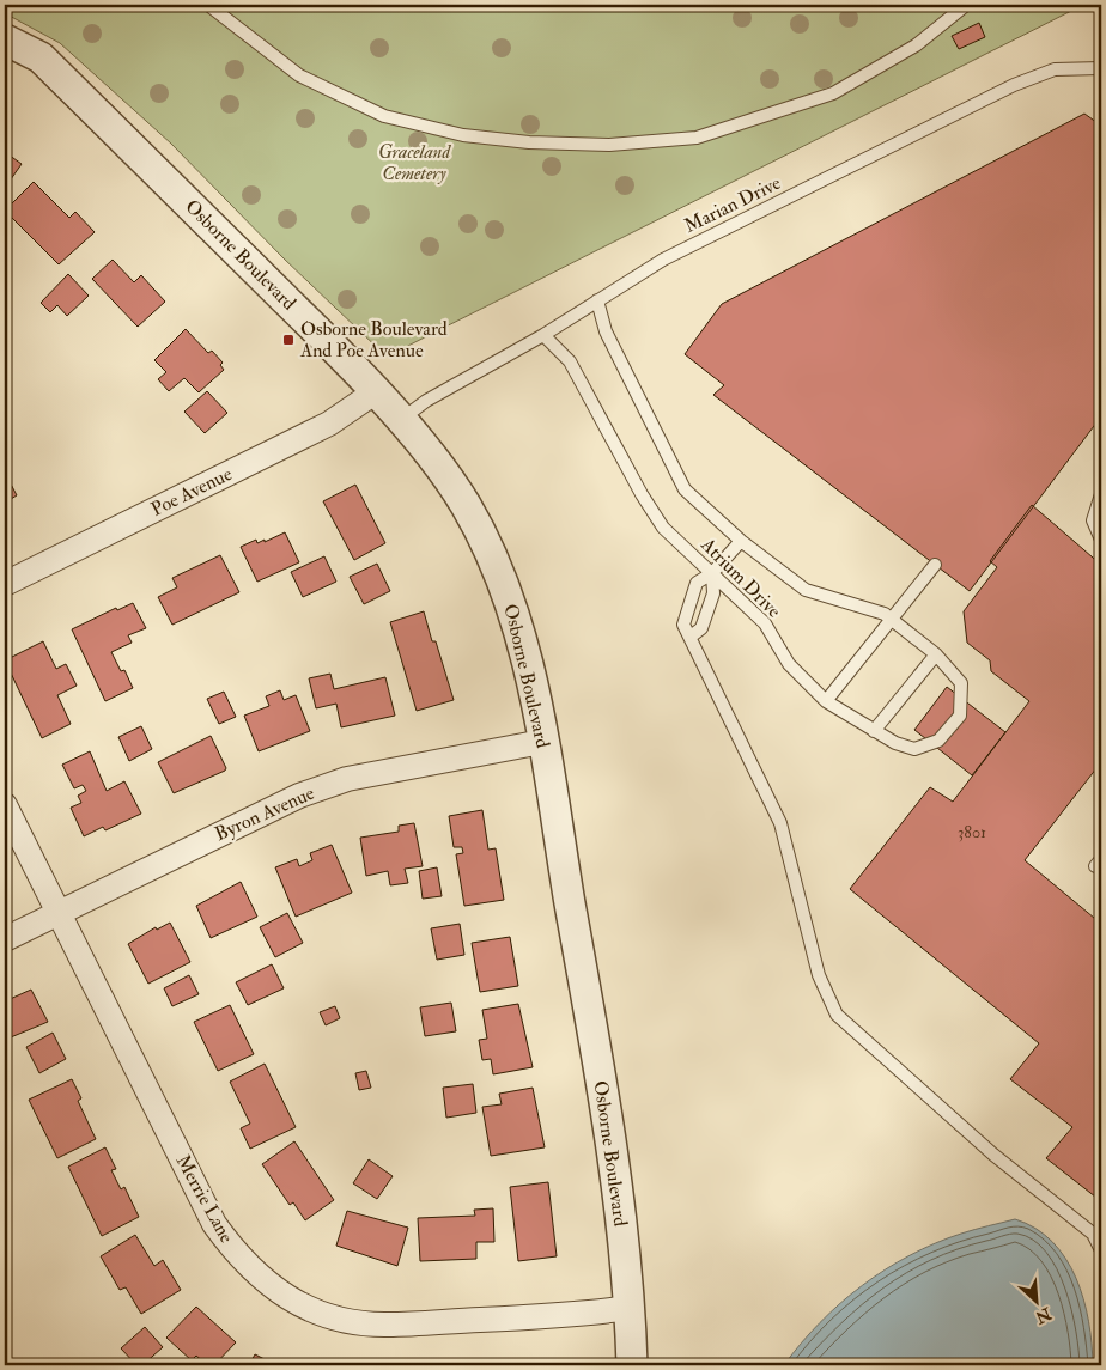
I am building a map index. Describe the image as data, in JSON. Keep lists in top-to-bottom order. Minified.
{"streets":{"street":["Osborne Boulevard","Poe Avenue","Byron Avenue","Merrie Lane"],"lane":["Marian Drive","Atrium Drive"]},"crossings":[["Marian Drive","Osborne Boulevard"],["Marian Drive","Atrium Drive"],["Osborne Boulevard","Poe Avenue"],["Osborne Boulevard","Byron Avenue"],["Osborne Boulevard","Merrie Lane"],["Byron Avenue","Merrie Lane"]],"parks":["Graceland Cemetery"],"places":{"transit":["Osborne Boulevard And Poe Avenue"]},"house_numbers":["3801"],"north":"bottom right"}
